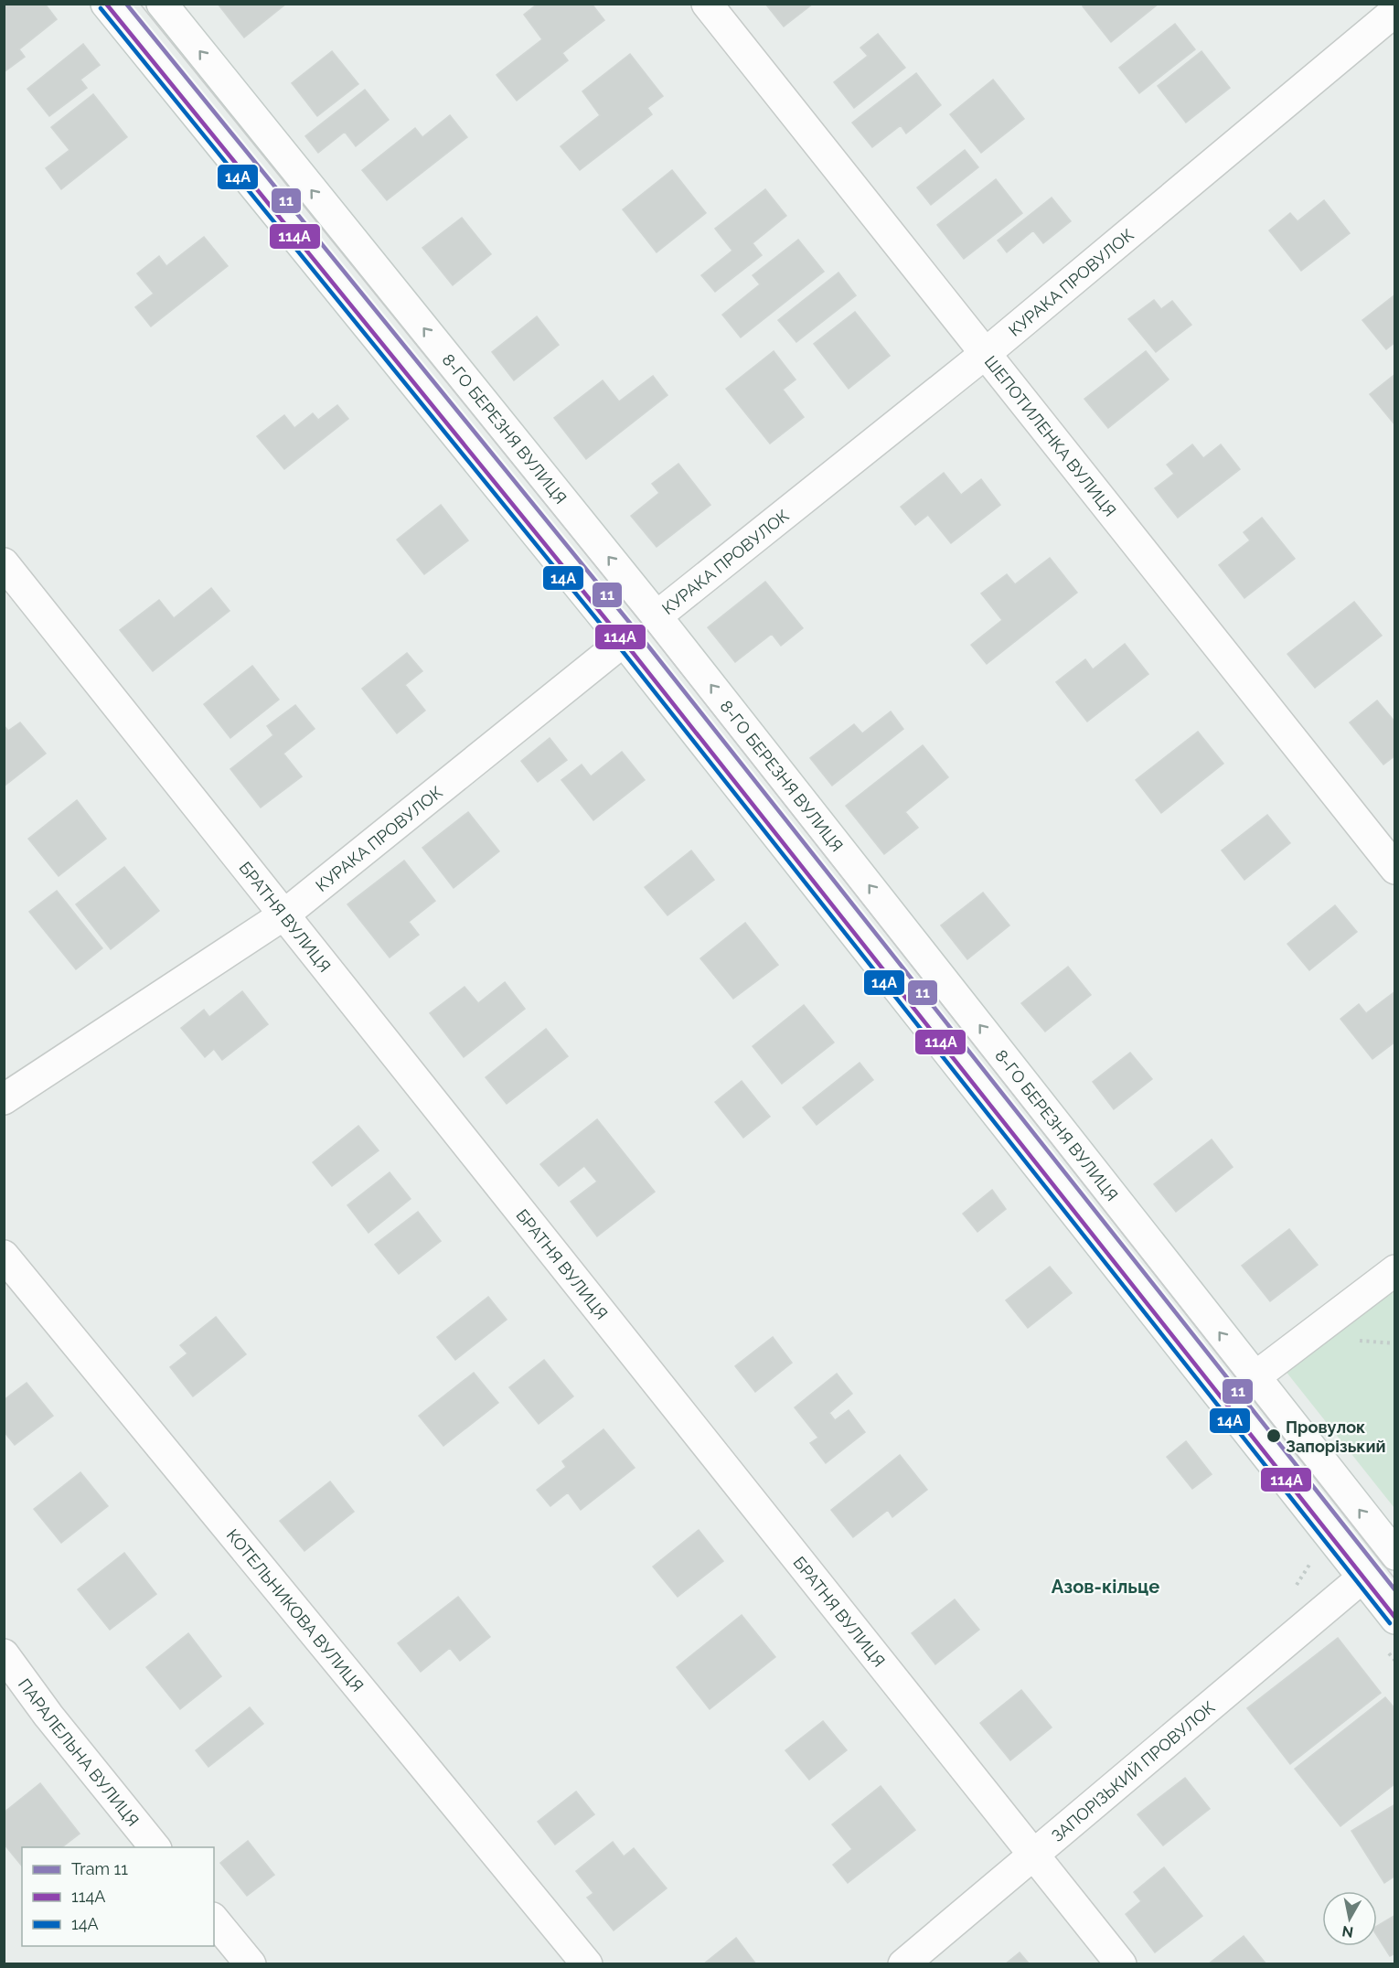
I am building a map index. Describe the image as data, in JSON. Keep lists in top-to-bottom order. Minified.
{"streets":{"street":["КУРАКА ПРОВУЛОК","8-ГО БЕРЕЗНЯ ВУЛИЦЯ","ШЕПОТИЛЕНКА ВУЛИЦЯ","БРАТНЯ ВУЛИЦЯ","КОТЕЛЬНИКОВА ВУЛИЦЯ","ПАРАЛЕЛЬНА ВУЛИЦЯ","ЗАПОРІЗЬКИЙ ПРОВУЛОК"]},"crossings":[["КУРАКА ПРОВУЛОК","8-ГО БЕРЕЗНЯ ВУЛИЦЯ"],["КУРАКА ПРОВУЛОК","ШЕПОТИЛЕНКА ВУЛИЦЯ"],["КУРАКА ПРОВУЛОК","БРАТНЯ ВУЛИЦЯ"],["БРАТНЯ ВУЛИЦЯ","ЗАПОРІЗЬКИЙ ПРОВУЛОК"]],"districts":["Азов-кільце"],"places":["Провулок Запорізький"],"lines":["tram line 11","transit line 114А","transit line 14А"],"legend":["Tram 11","114А","14А"],"north":"bottom"}
